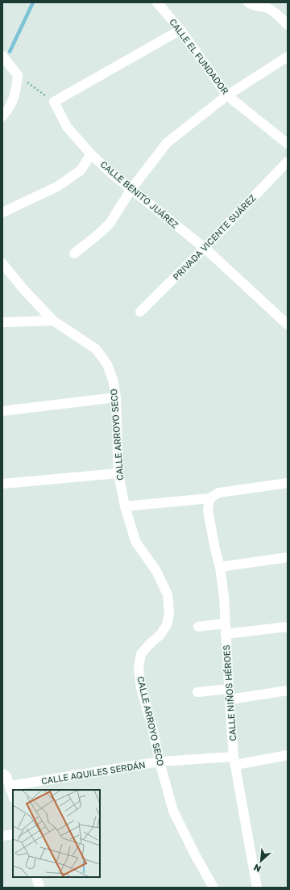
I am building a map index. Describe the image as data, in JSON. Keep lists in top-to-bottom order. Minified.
{"streets":{"street":["CALLE EL FUNDADOR","CALLE BENITO JUÁREZ","PRIVADA VICENTE SUÁREZ","CALLE ARROYO SECO","CALLE NIÑOS HÉROES","CALLE AQUILES SERDÁN"]},"crossings":[["CALLE BENITO JUÁREZ","PRIVADA VICENTE SUÁREZ"],["CALLE ARROYO SECO","CALLE AQUILES SERDÁN"],["CALLE NIÑOS HÉROES","CALLE AQUILES SERDÁN"]],"north":"bottom left"}
